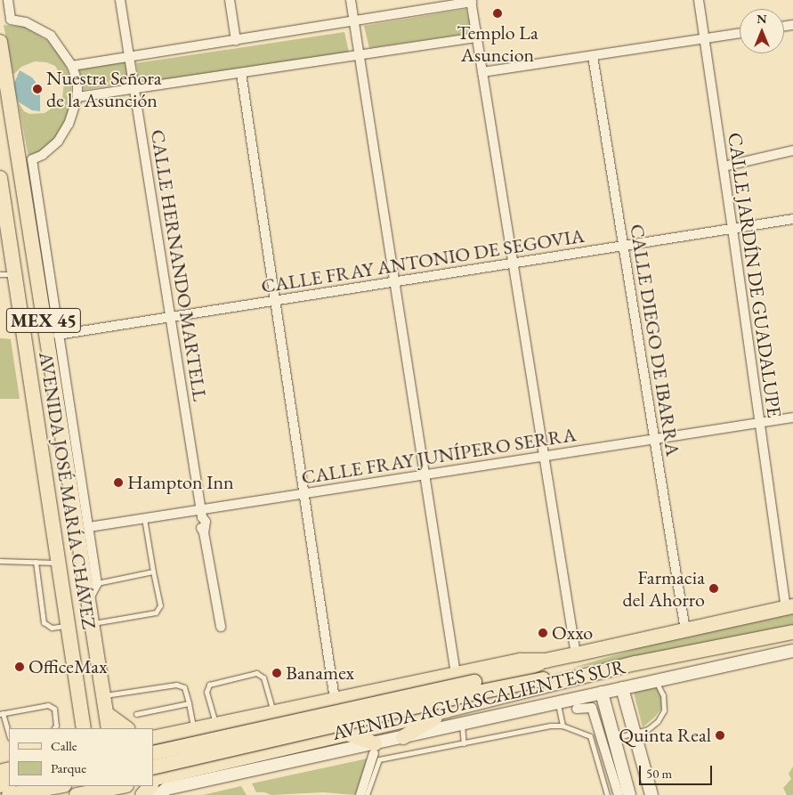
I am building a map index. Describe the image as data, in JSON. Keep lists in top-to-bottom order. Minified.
{"streets":{"main road":["MEX 45","AVENIDA JOSÉ MARÍA CHÁVEZ","AVENIDA AGUASCALIENTES SUR"],"street":["CALLE FRAY ANTONIO DE SEGOVIA","CALLE HERNANDO MARTELL","CALLE JARDÍN DE GUADALUPE","CALLE DIEGO DE IBARRA","CALLE FRAY JUNÍPERO SERRA"]},"crossings":[["CALLE FRAY ANTONIO DE SEGOVIA","CALLE HERNANDO MARTELL"],["CALLE FRAY ANTONIO DE SEGOVIA","CALLE JARDÍN DE GUADALUPE"],["CALLE FRAY ANTONIO DE SEGOVIA","CALLE DIEGO DE IBARRA"],["CALLE FRAY ANTONIO DE SEGOVIA","AVENIDA JOSÉ MARÍA CHÁVEZ"],["CALLE HERNANDO MARTELL","CALLE FRAY JUNÍPERO SERRA"],["CALLE JARDÍN DE GUADALUPE","CALLE FRAY JUNÍPERO SERRA"],["CALLE JARDÍN DE GUADALUPE","AVENIDA AGUASCALIENTES SUR"],["CALLE DIEGO DE IBARRA","CALLE FRAY JUNÍPERO SERRA"],["CALLE DIEGO DE IBARRA","AVENIDA AGUASCALIENTES SUR"],["CALLE FRAY JUNÍPERO SERRA","AVENIDA JOSÉ MARÍA CHÁVEZ"]],"places":["Templo La Asuncion","Nuestra Señora de la Asunción","Hampton Inn","Farmacia del Ahorro","Oxxo","OfficeMax","Banamex","Quinta Real"],"legend":["Calle","Parque"],"scale_bar":"50 m","north":"top"}
